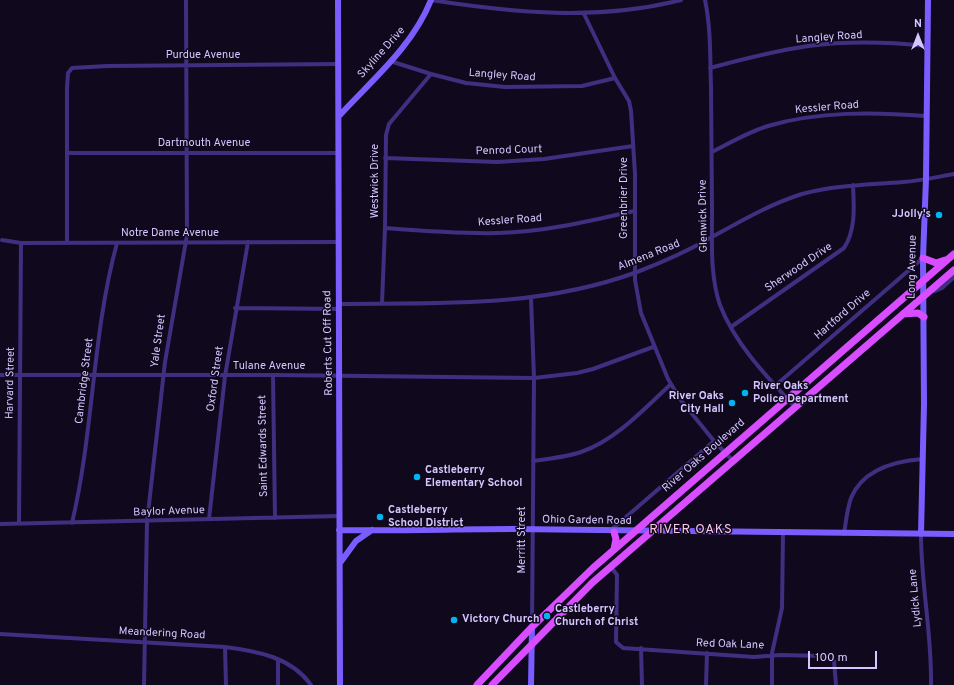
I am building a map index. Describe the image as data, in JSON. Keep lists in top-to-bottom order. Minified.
{"streets":{"main road":["River Oaks Boulevard"],"street":["Langley Road","Skyline Drive","Purdue Avenue","Kessler Road","Dartmouth Avenue","Penrod Court","Westwick Drive","Greenbrier Drive","Glenwick Drive","Notre Dame Avenue","Almena Road","Long Avenue","Sherwood Drive","Hartford Drive","Yale Street","Roberts Cut Off Road","Tulane Avenue","Oxford Street","Cambridge Street","Harvard Street","Saint Edwards Street","Baylor Avenue","Ohio Garden Road","Merritt Street","Lydick Lane","Meandering Road","Red Oak Lane"]},"crossings":[["Langley Road","Skyline Drive"],["Langley Road","Westwick Drive"],["Langley Road","Greenbrier Drive"],["Langley Road","Glenwick Drive"],["Langley Road","Long Avenue"],["Skyline Drive","Roberts Cut Off Road"],["Purdue Avenue","Dartmouth Avenue"],["Purdue Avenue","Yale Street"],["Purdue Avenue","Roberts Cut Off Road"],["Kessler Road","Westwick Drive"],["Kessler Road","Greenbrier Drive"],["Kessler Road","Glenwick Drive"],["Kessler Road","Long Avenue"],["Dartmouth Avenue","Yale Street"],["Dartmouth Avenue","Roberts Cut Off Road"],["Penrod Court","Westwick Drive"],["Penrod Court","Greenbrier Drive"],["Westwick Drive","Almena Road"],["Greenbrier Drive","Almena Road"],["Greenbrier Drive","Tulane Avenue"],["Greenbrier Drive","River Oaks Boulevard"],["Glenwick Drive","Almena Road"],["Glenwick Drive","Sherwood Drive"],["Glenwick Drive","Hartford Drive"],["Glenwick Drive","River Oaks Boulevard"],["Notre Dame Avenue","Yale Street"],["Notre Dame Avenue","Roberts Cut Off Road"],["Notre Dame Avenue","Oxford Street"],["Notre Dame Avenue","Cambridge Street"],["Notre Dame Avenue","Harvard Street"],["Almena Road","Long Avenue"],["Almena Road","Sherwood Drive"],["Almena Road","Roberts Cut Off Road"],["Almena Road","Oxford Street"],["Almena Road","Merritt Street"],["Long Avenue","Hartford Drive"],["Long Avenue","River Oaks Boulevard"],["Long Avenue","Ohio Garden Road"],["Long Avenue","Lydick Lane"],["Yale Street","Tulane Avenue"],["Yale Street","Baylor Avenue"],["Yale Street","Meandering Road"],["Roberts Cut Off Road","Tulane Avenue"],["Roberts Cut Off Road","Baylor Avenue"],["Roberts Cut Off Road","Ohio Garden Road"],["Tulane Avenue","Oxford Street"],["Tulane Avenue","Cambridge Street"],["Tulane Avenue","Harvard Street"],["Tulane Avenue","Saint Edwards Street"],["Tulane Avenue","Merritt Street"],["Oxford Street","Baylor Avenue"],["Cambridge Street","Baylor Avenue"],["Harvard Street","Baylor Avenue"],["Saint Edwards Street","Baylor Avenue"],["River Oaks Boulevard","Ohio Garden Road"],["River Oaks Boulevard","Merritt Street"],["River Oaks Boulevard","Red Oak Lane"],["Ohio Garden Road","Merritt Street"],["Ohio Garden Road","Lydick Lane"]],"districts":["RIVER OAKS"],"places":["JJolly's","River Oaks Police Department","River Oaks City Hall","Castleberry Elementary School","Castleberry School District","Castleberry Church of Christ","Victory Church"],"scale_bar":"100 m","north":"top"}
